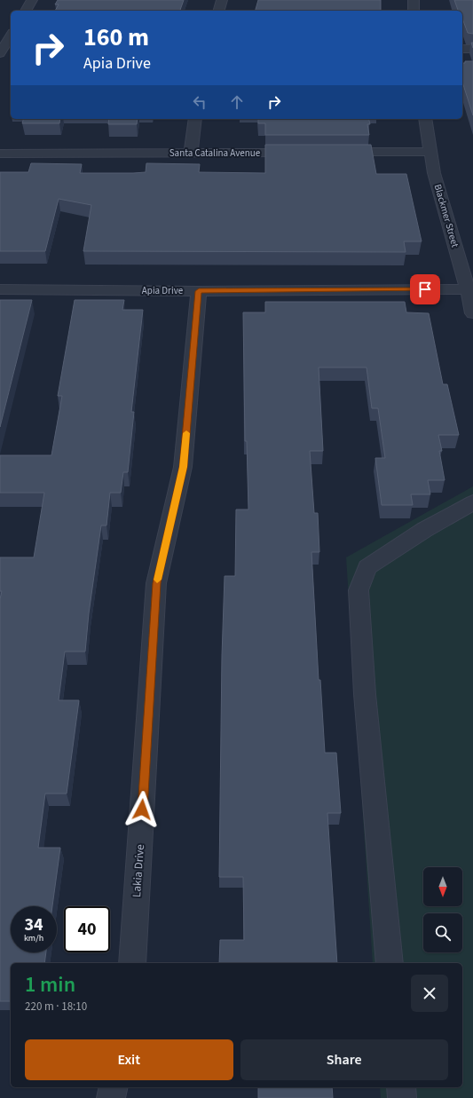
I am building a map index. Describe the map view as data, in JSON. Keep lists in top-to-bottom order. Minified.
{"streets":{"street":["Santa Catalina Avenue","Blackmer Street","Apia Drive","Lakia Drive"]},"crossings":[["Blackmer Street","Apia Drive"],["Apia Drive","Lakia Drive"]],"north":"bottom","page":{"turn":["160 m","Apia Drive"],"speed":"34 km/h","limit":"40","heading":["1 min","220 m · 18:10"],"buttons":["Exit","Share"]}}
